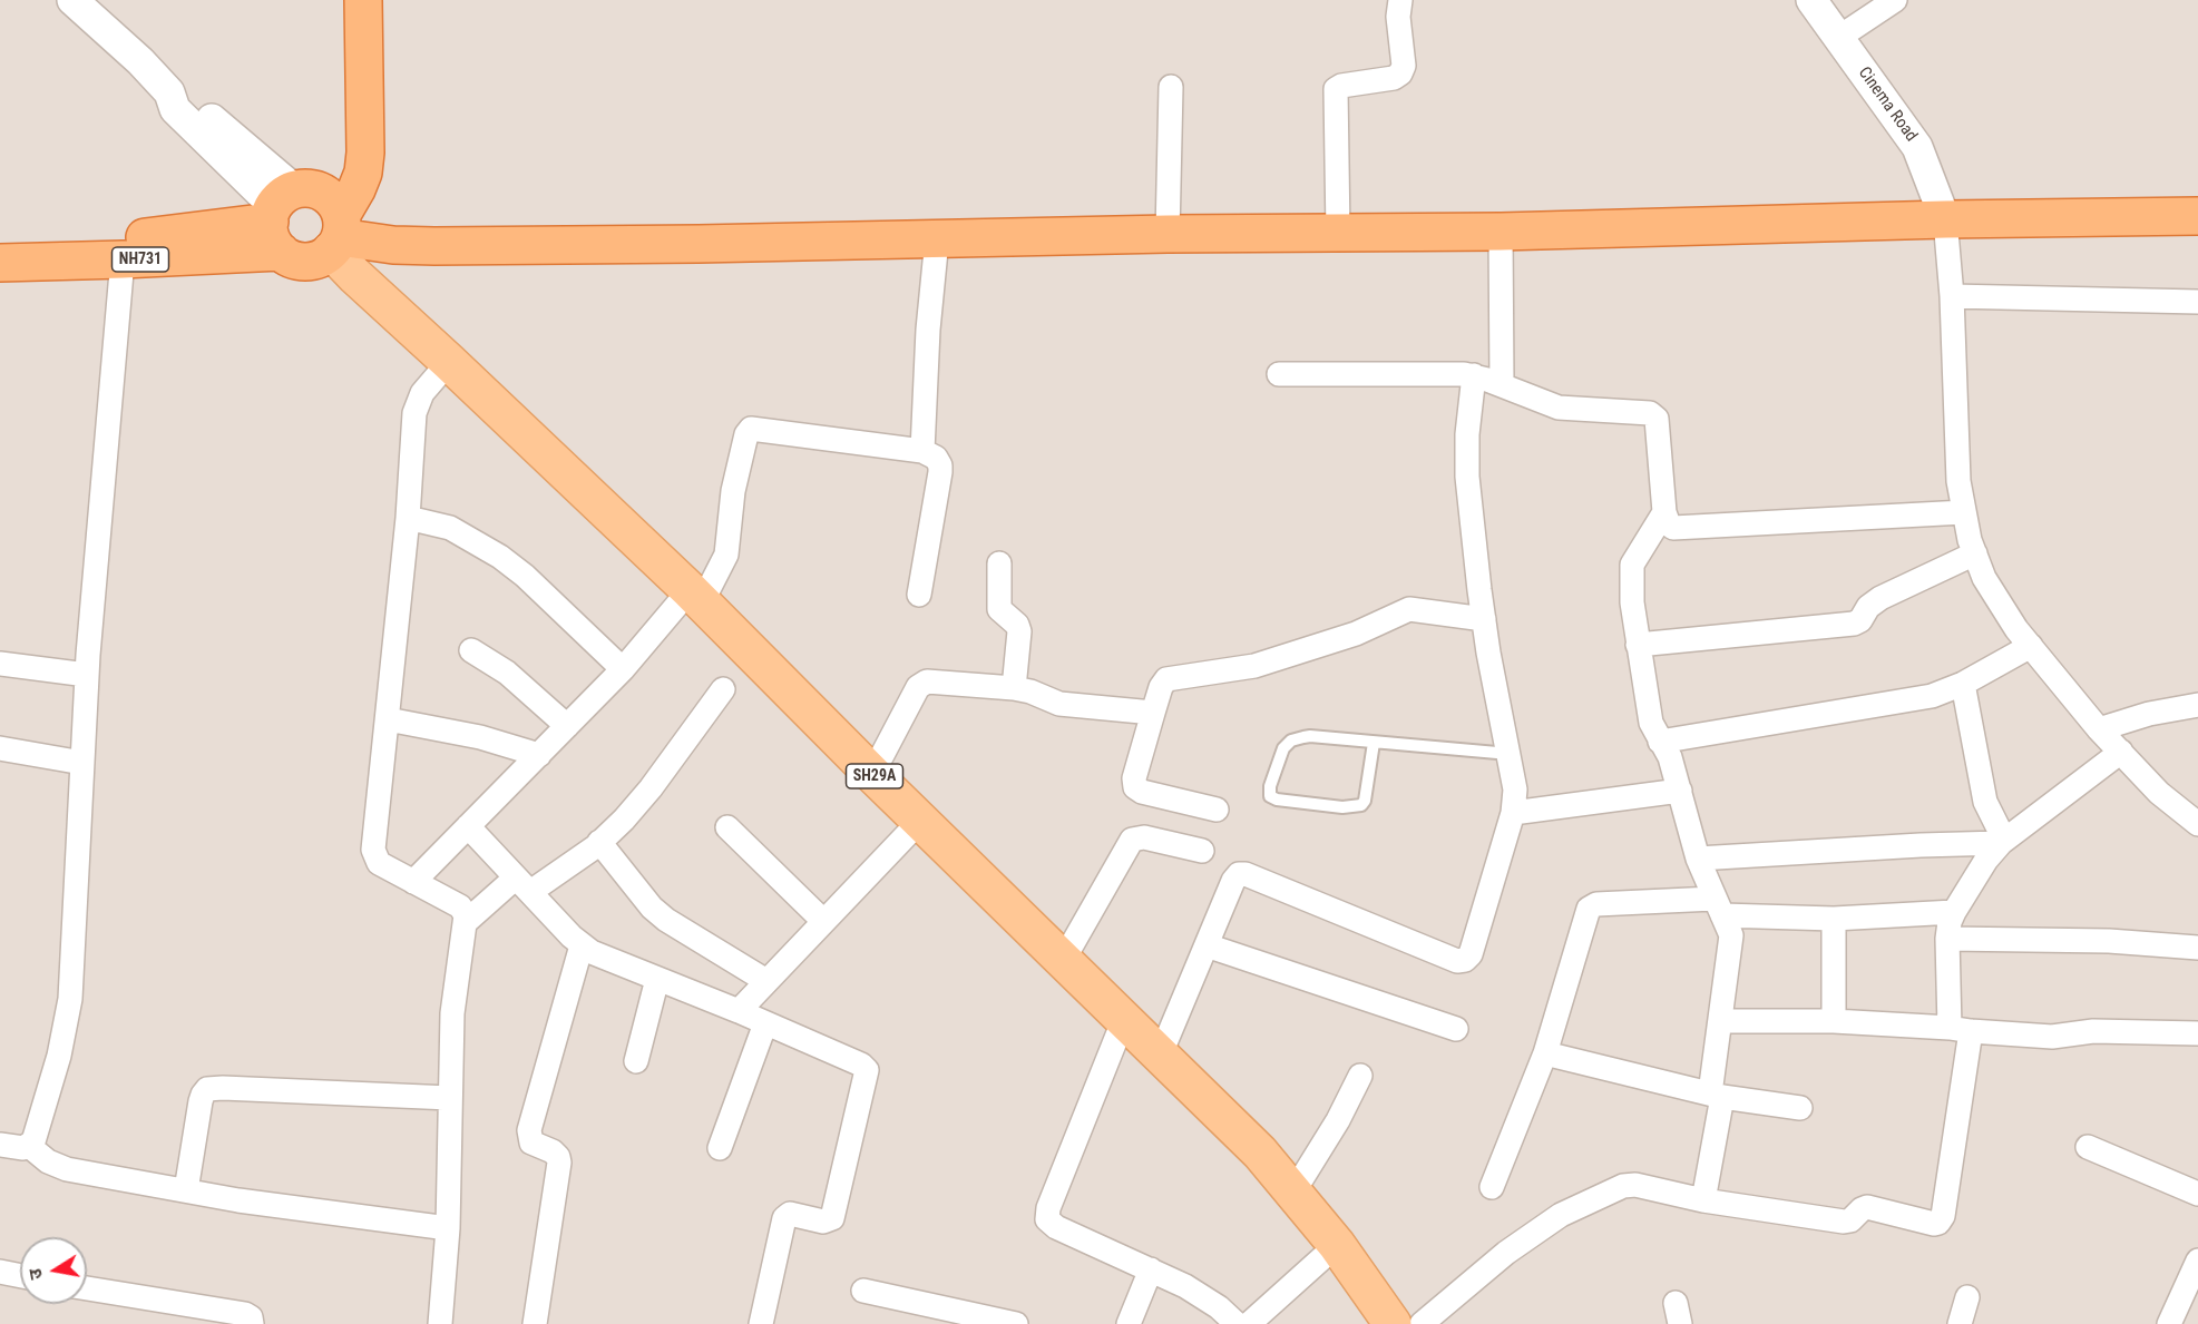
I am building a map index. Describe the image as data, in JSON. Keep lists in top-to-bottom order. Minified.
{"streets":{"highway":["NH731"],"main road":["SH29A"],"street":["Cinema Road"]},"crossings":[["NH731","SH29A"]],"north":"left"}
